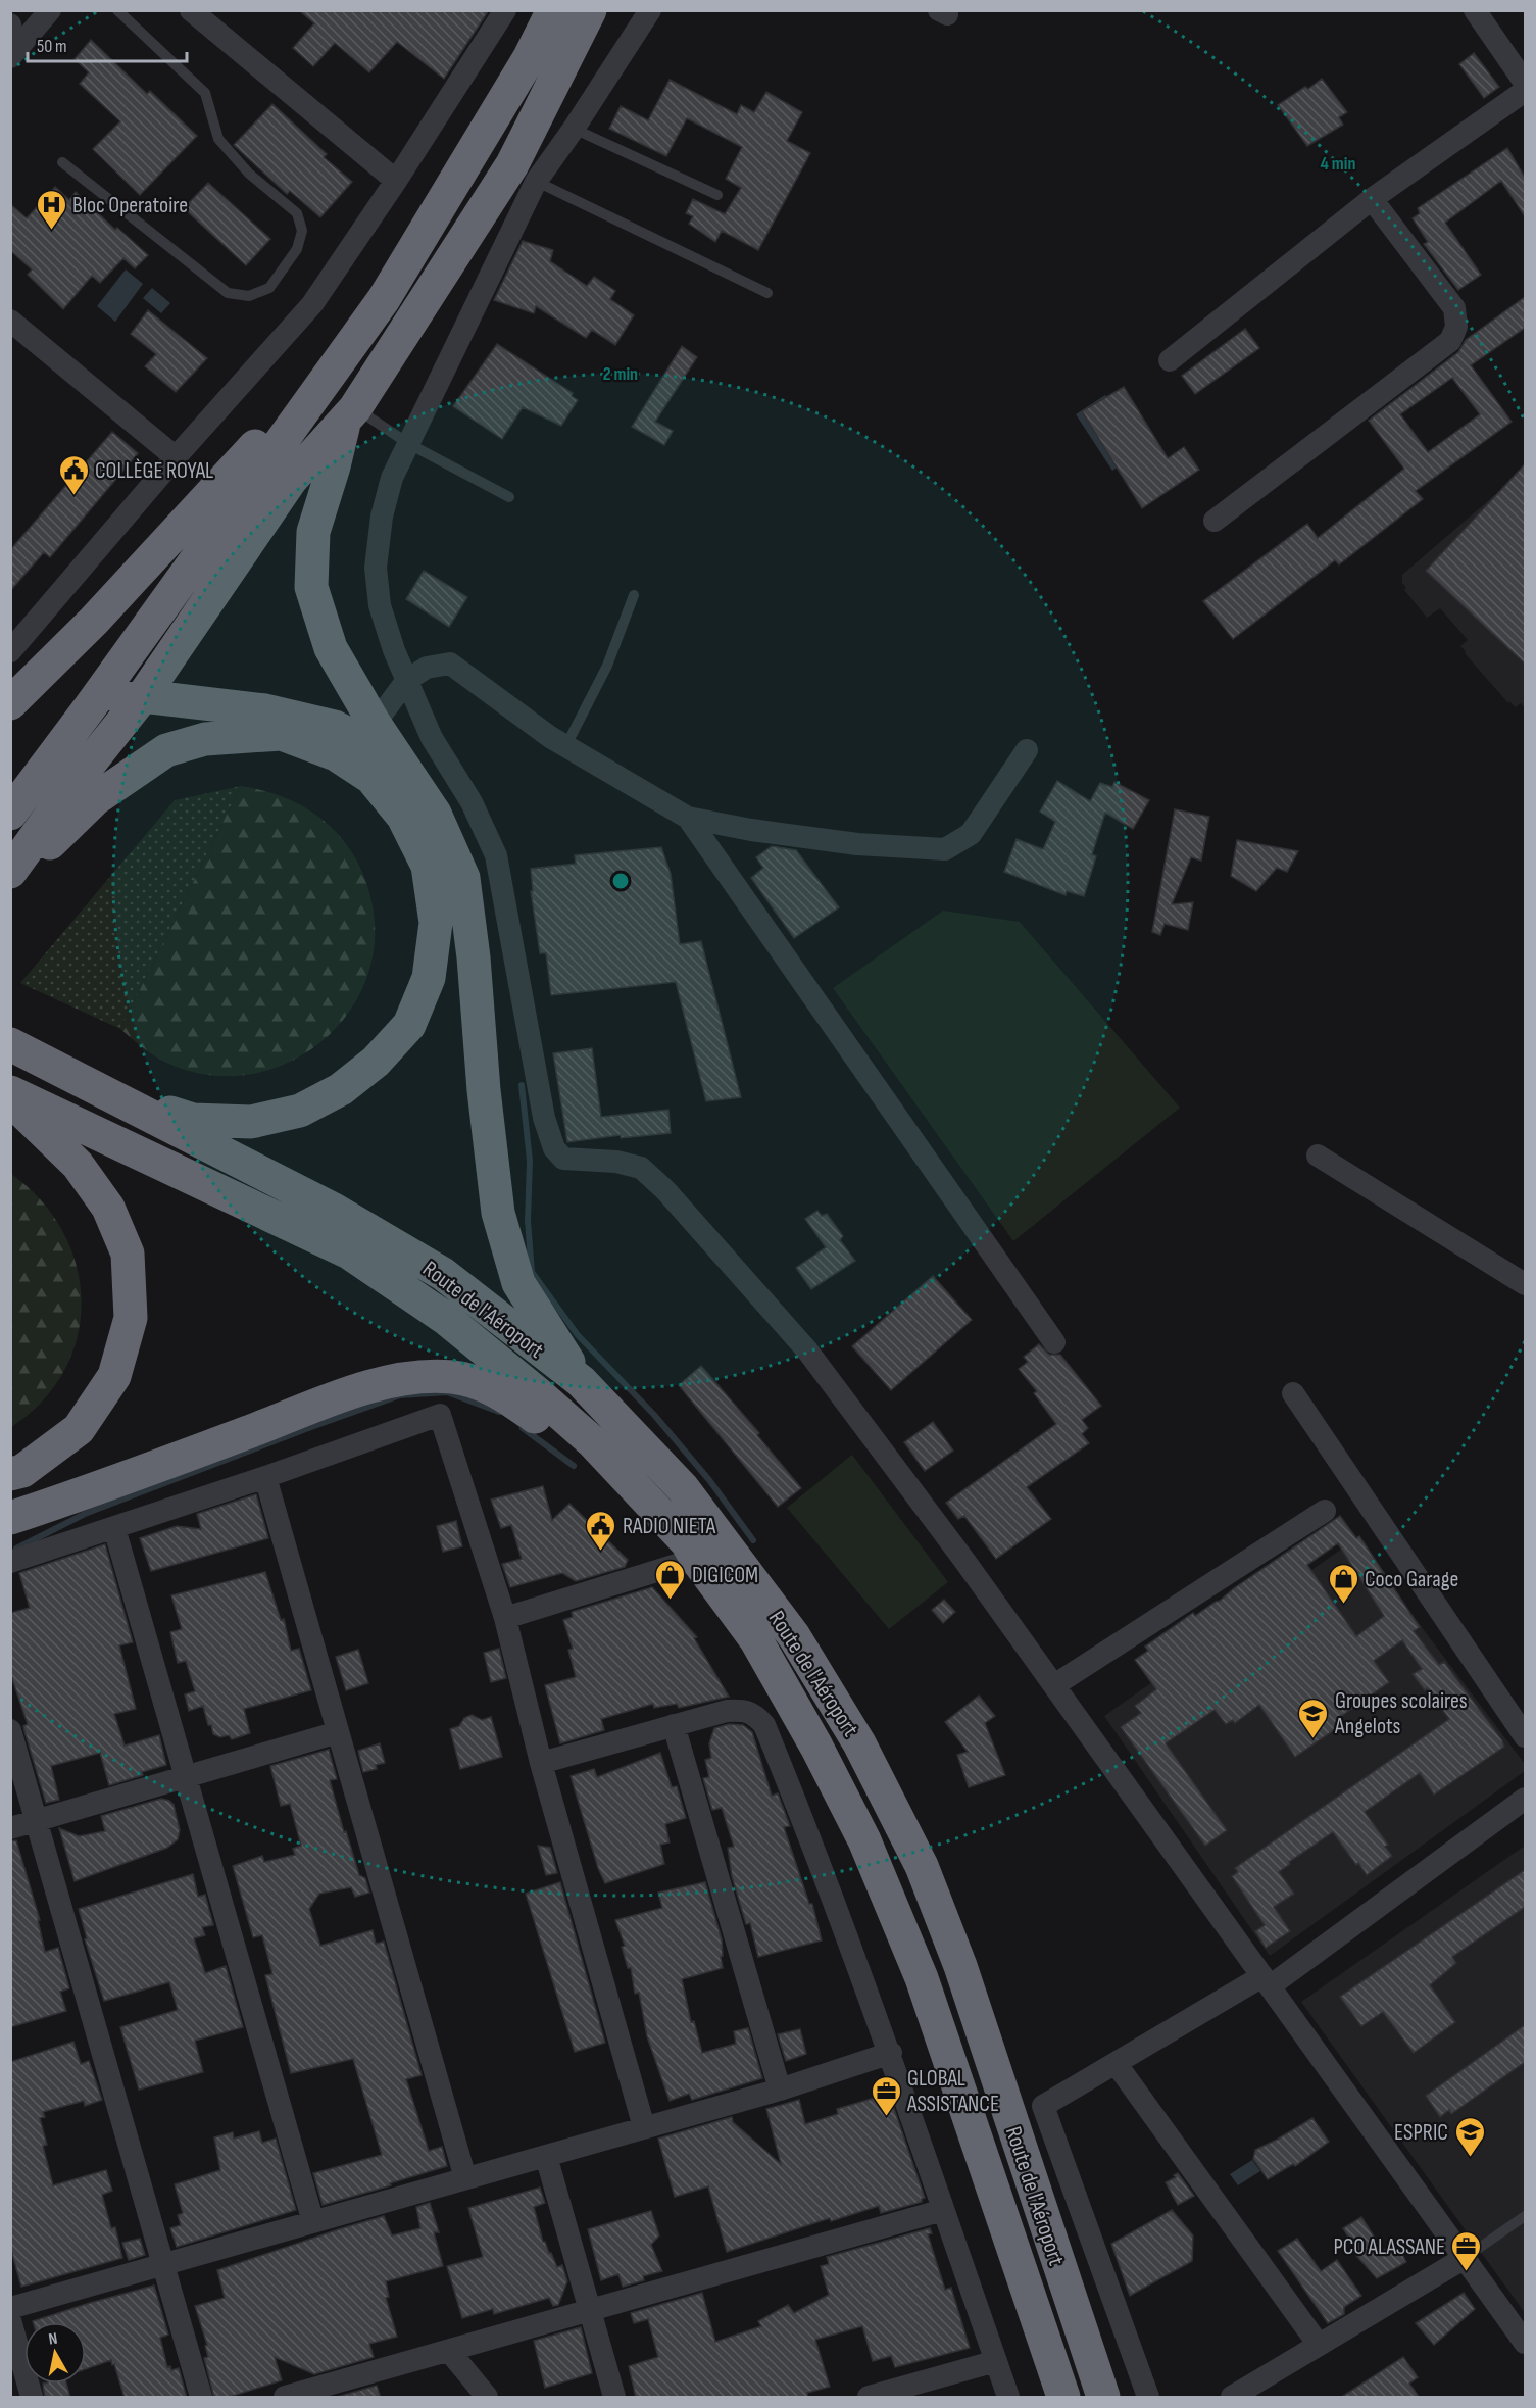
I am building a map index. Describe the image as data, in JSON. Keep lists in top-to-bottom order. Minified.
{"streets":{"highway":["Route de l'Aéroport"]},"places":{"hospital":["Bloc Operatoire"],"public building":["COLLÈGE ROYAL","RADIO NIETA"],"shop":["DIGICOM","Coco Garage"],"school or university":["Groupes scolaires Angelots","ESPRIC"],"office":["GLOBAL ASSISTANCE","PCO ALASSANE"]},"scale_bar":"50 m","north":"top","rings":["4 min","2 min"]}
